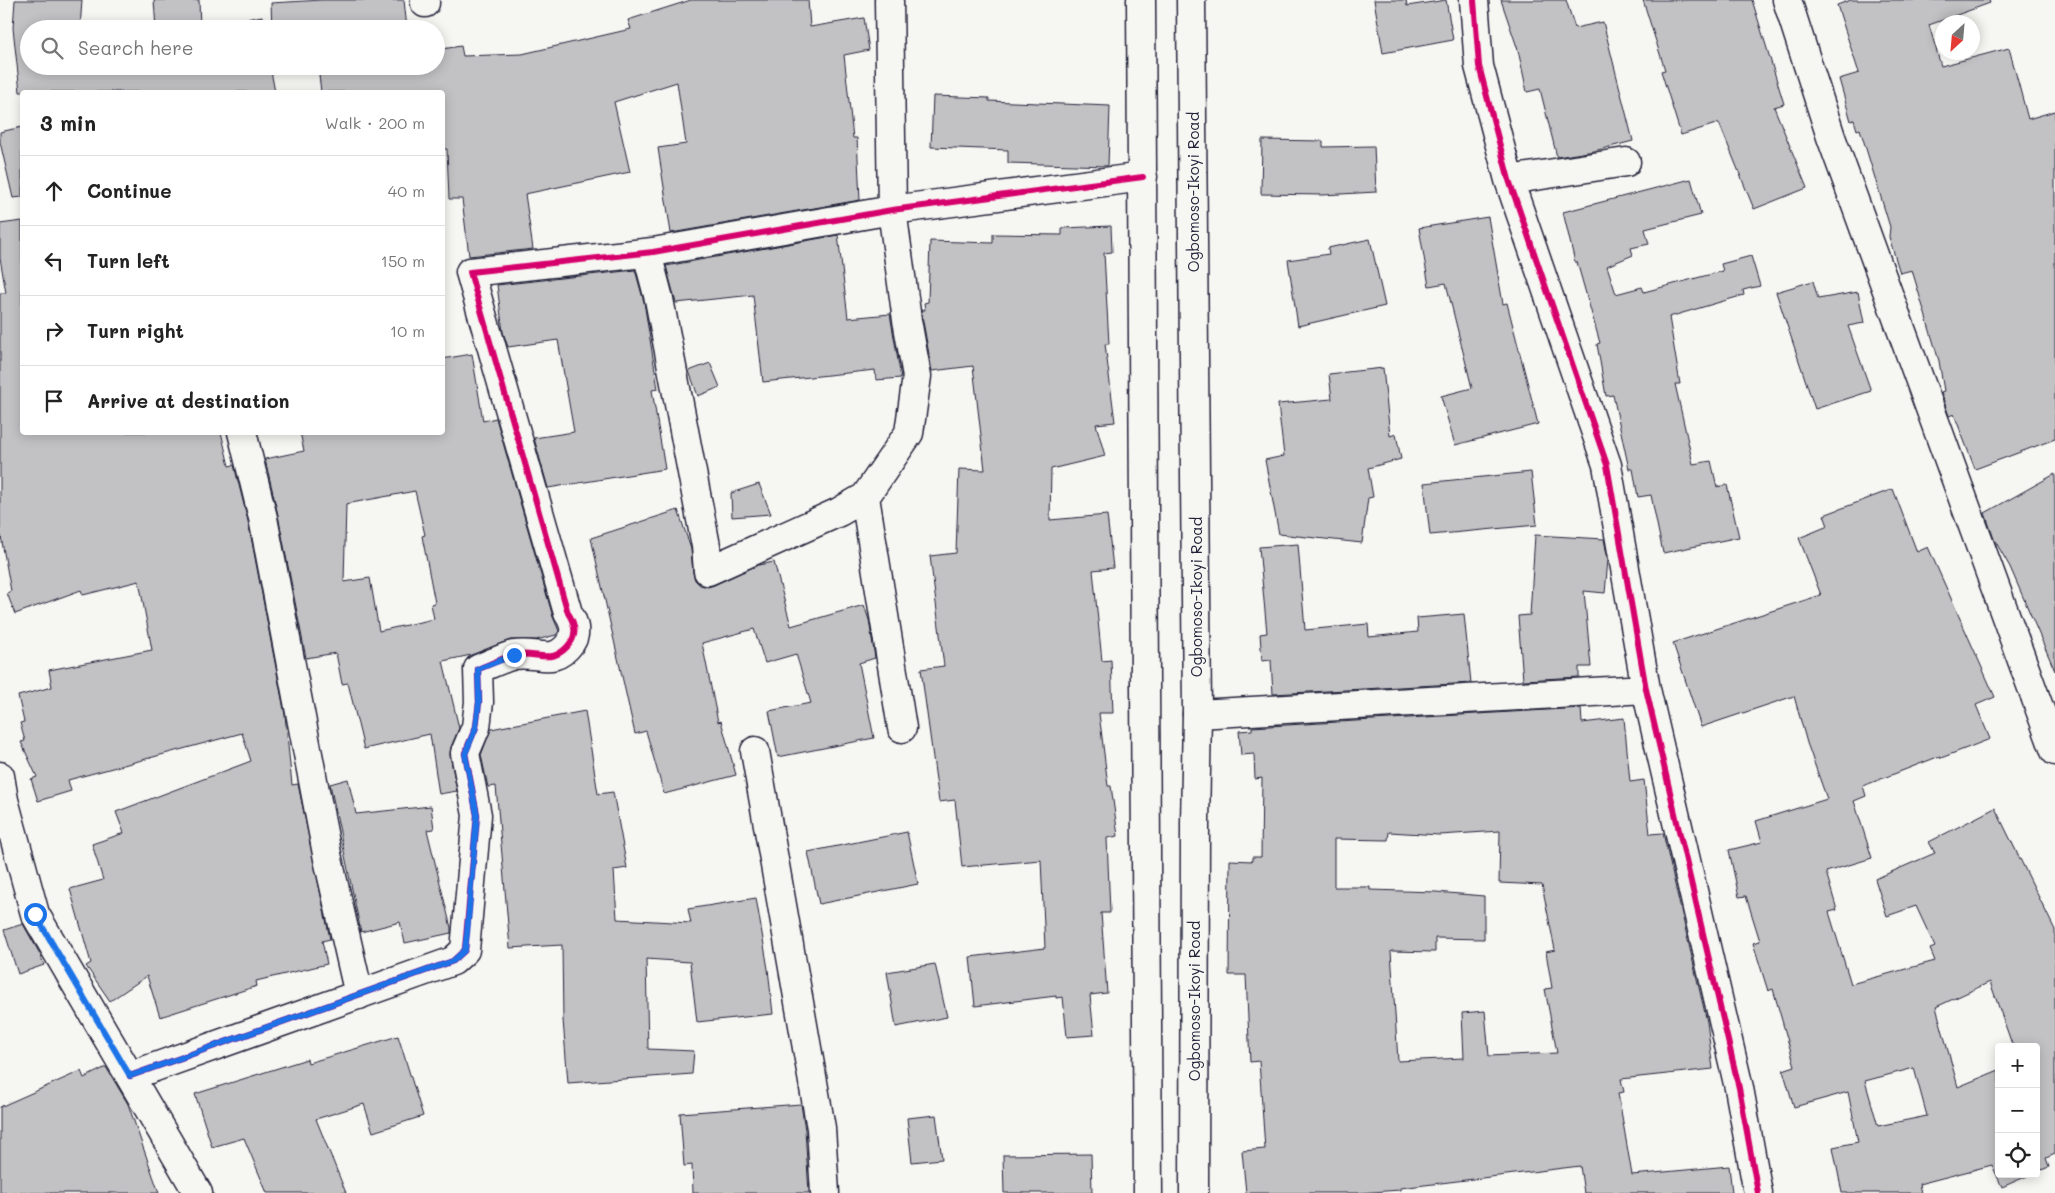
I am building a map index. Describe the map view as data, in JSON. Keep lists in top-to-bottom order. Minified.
{"streets":{"street":["Ogbomoso-Ikoyi Road"]},"north":"bottom left","page":{"search":"Search here","heading":["3 min","Walk · 200 m"],"list":[["Continue","40 m"],["Turn left","150 m"],["Turn right","10 m"],"Arrive at destination"],"map_buttons":["+","−"]}}
